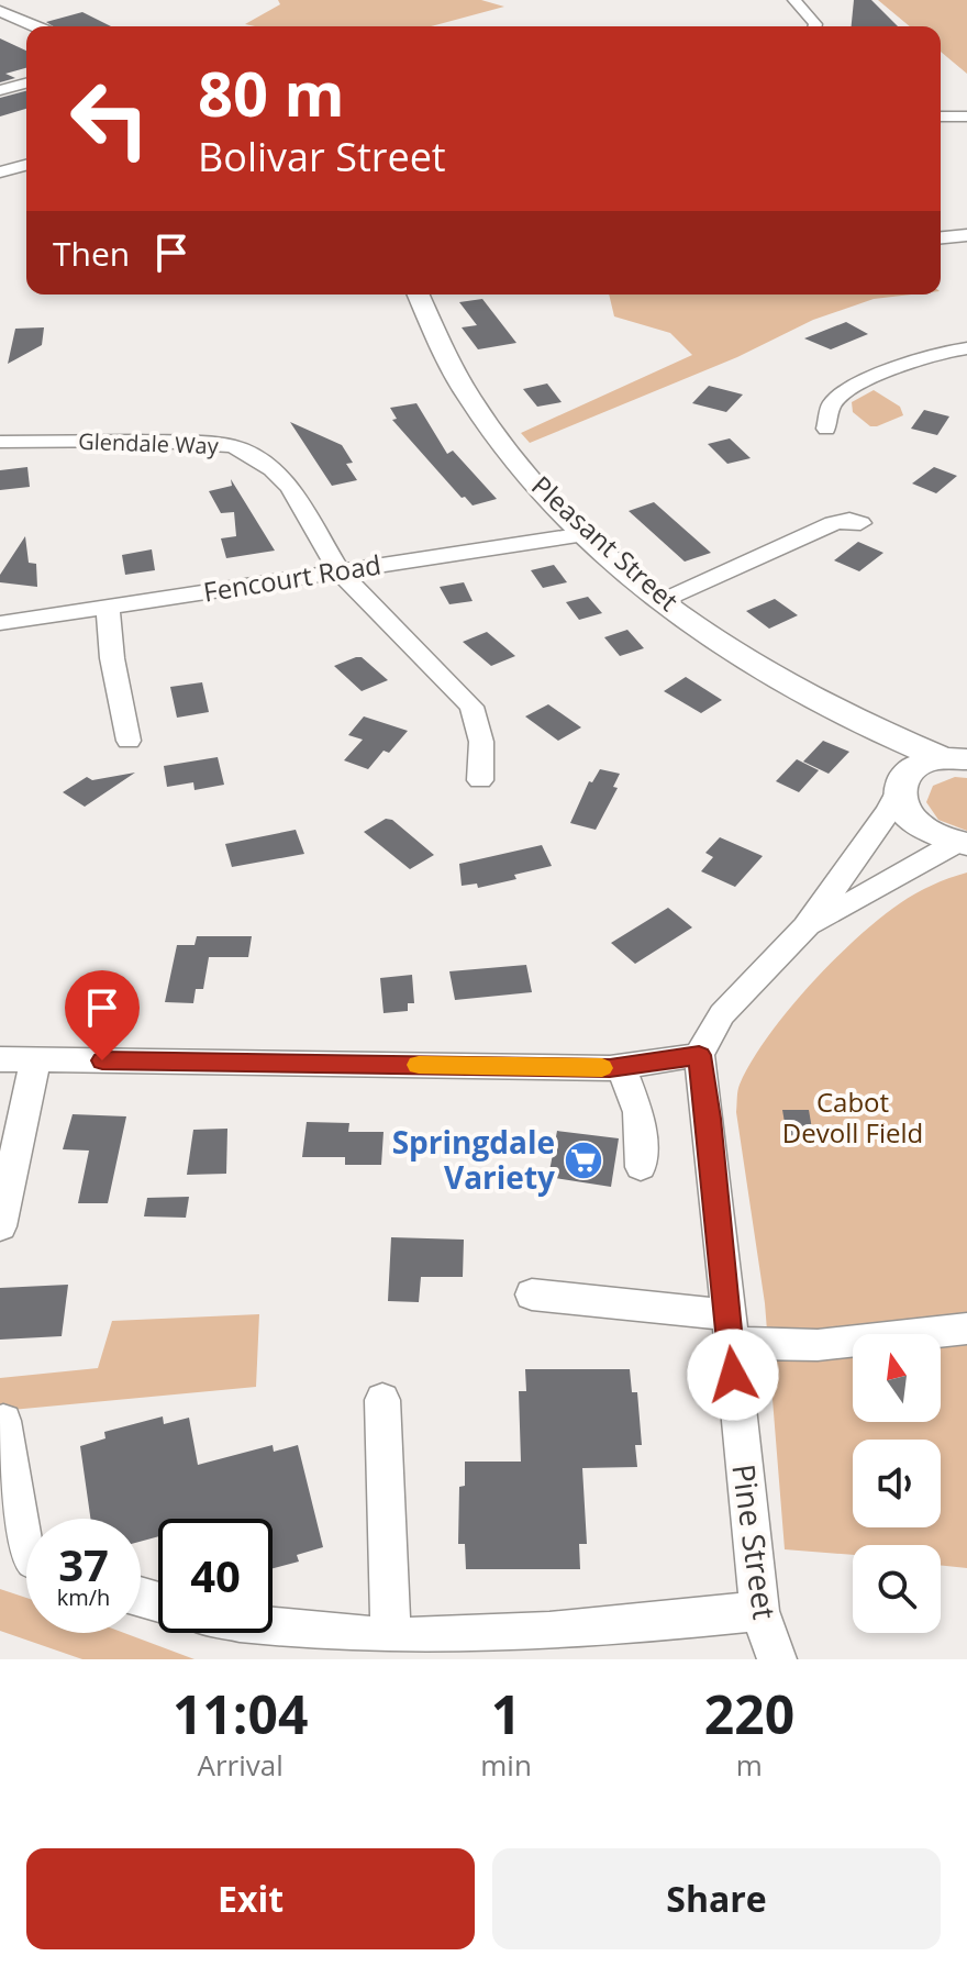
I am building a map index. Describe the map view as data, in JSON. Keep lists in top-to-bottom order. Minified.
{"streets":{"main road":["Pleasant Street"],"street":["Glendale Way","Fencourt Road","Pine Street"]},"crossings":[["Glendale Way","Fencourt Road"],["Pleasant Street","Fencourt Road"]],"parks":["Cabot Devoll Field"],"places":{"supermarket":["Springdale Variety"]},"north":"top","page":{"turn":["80 m","Bolivar Street"],"then":"Then","speed":"37 km/h","limit":"40","eta":["11:04","Arrival","1","min","220","m"],"buttons":["Exit","Share"]}}
